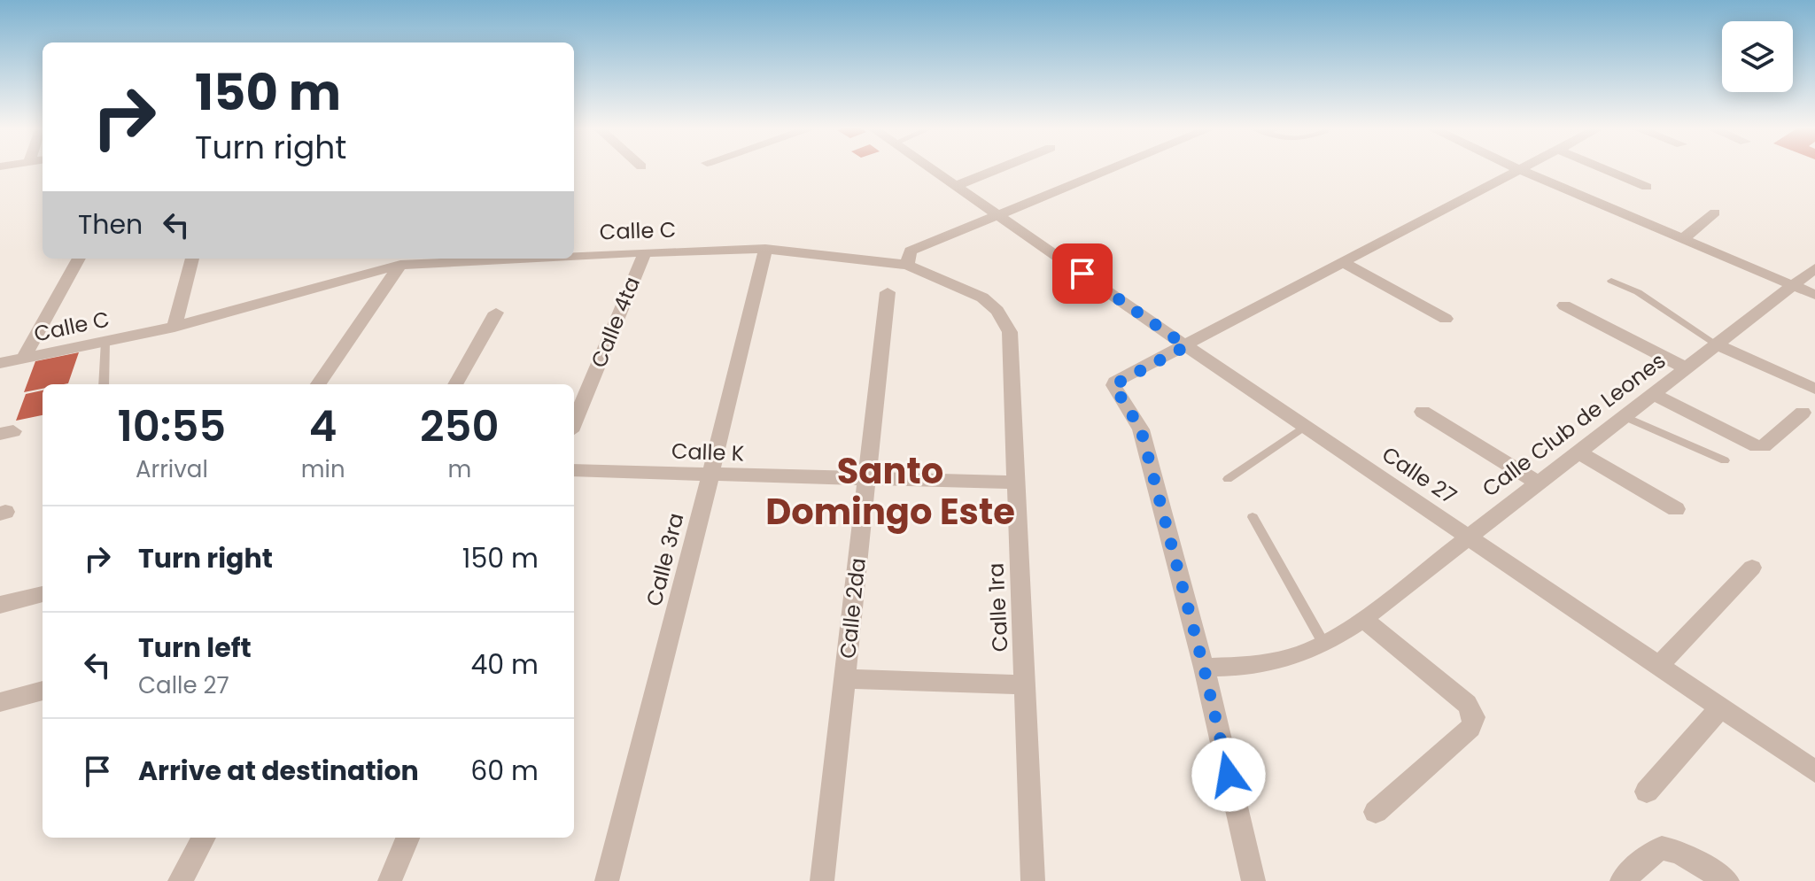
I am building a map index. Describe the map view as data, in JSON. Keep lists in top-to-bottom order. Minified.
{"streets":{"street":["Calle C","Calle 4ta","Calle Club de Leones","Calle K","Calle 27","Calle 3ra","Calle 1ra","Calle 2da"]},"crossings":[["Calle C","Calle 4ta"],["Calle C","Calle 3ra"],["Calle C","Calle 1ra"],["Calle Club de Leones","Calle 27"],["Calle K","Calle 3ra"],["Calle K","Calle 1ra"],["Calle K","Calle 2da"]],"districts":["Santo Domingo Este"],"page":{"turn":["150 m","Turn right"],"then":"Then","eta":["10:55","Arrival","4","min","250","m"],"list":[{"name":"Turn right","value":"150 m"},{"name":"Turn left","note":"Calle 27","value":"40 m"},{"name":"Arrive at destination","value":"60 m"}]}}
